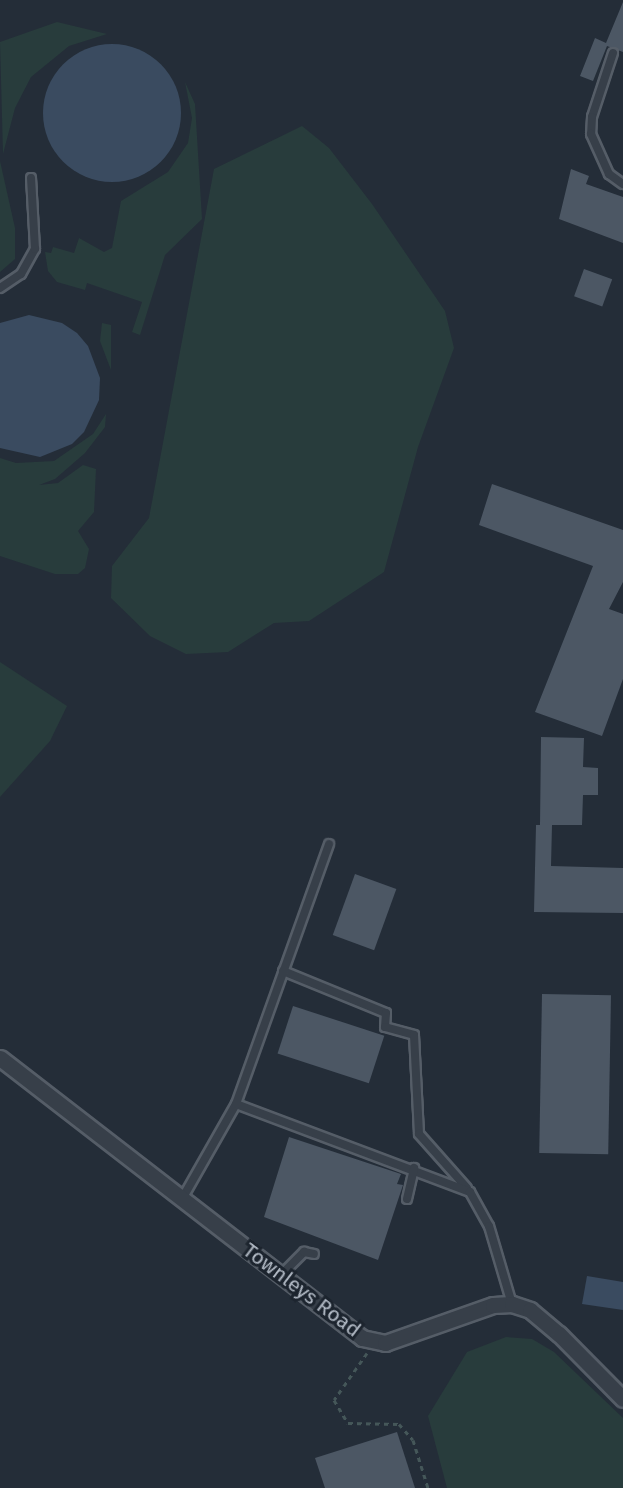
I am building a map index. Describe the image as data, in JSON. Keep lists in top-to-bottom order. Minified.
{"streets":{"street":["Townleys Road"]}}
